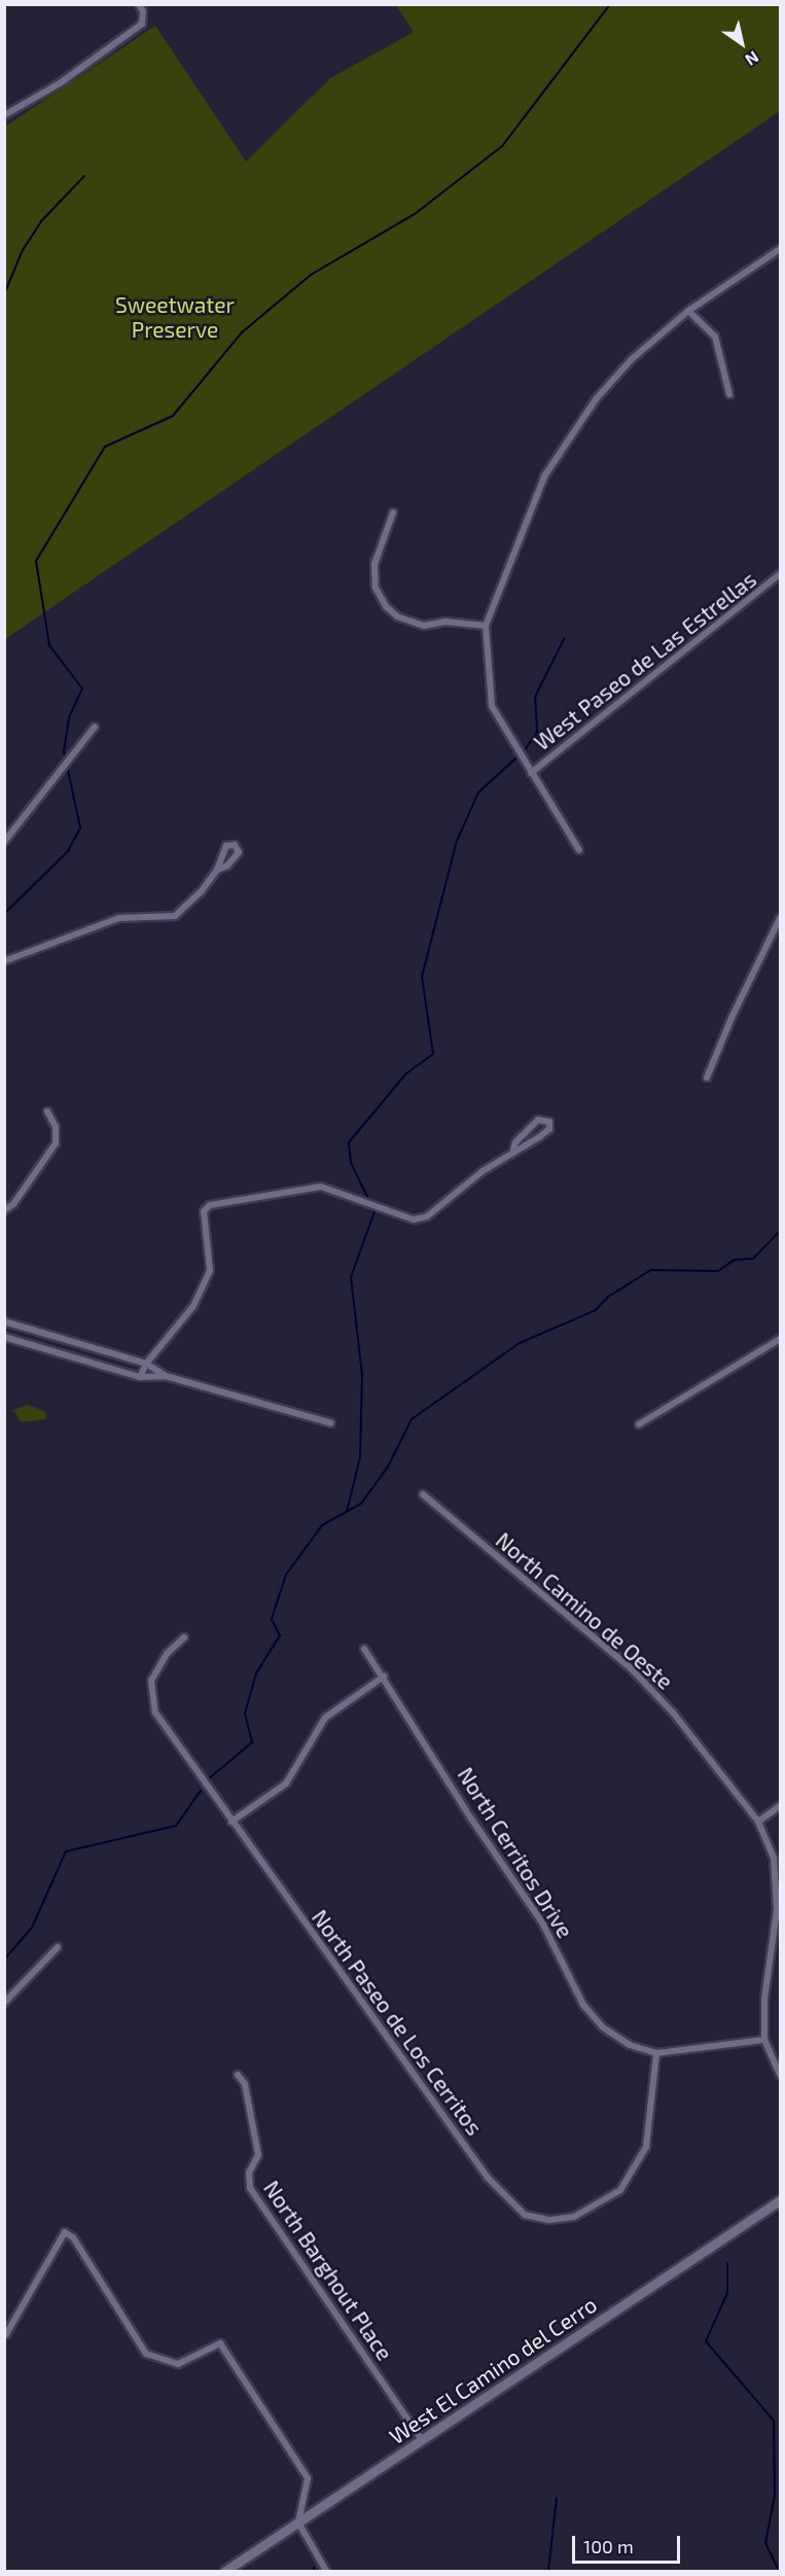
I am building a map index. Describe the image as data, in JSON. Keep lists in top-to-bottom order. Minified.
{"streets":{"street":["West Paseo de Las Estrellas","North Camino de Oeste","North Cerritos Drive","North Paseo de Los Cerritos","North Barghout Place","West El Camino del Cerro"]},"crossings":[["North Camino de Oeste","North Cerritos Drive"],["North Cerritos Drive","North Paseo de Los Cerritos"],["North Barghout Place","West El Camino del Cerro"]],"parks":["Sweetwater Preserve"],"scale_bar":"100 m","north":"bottom right"}
